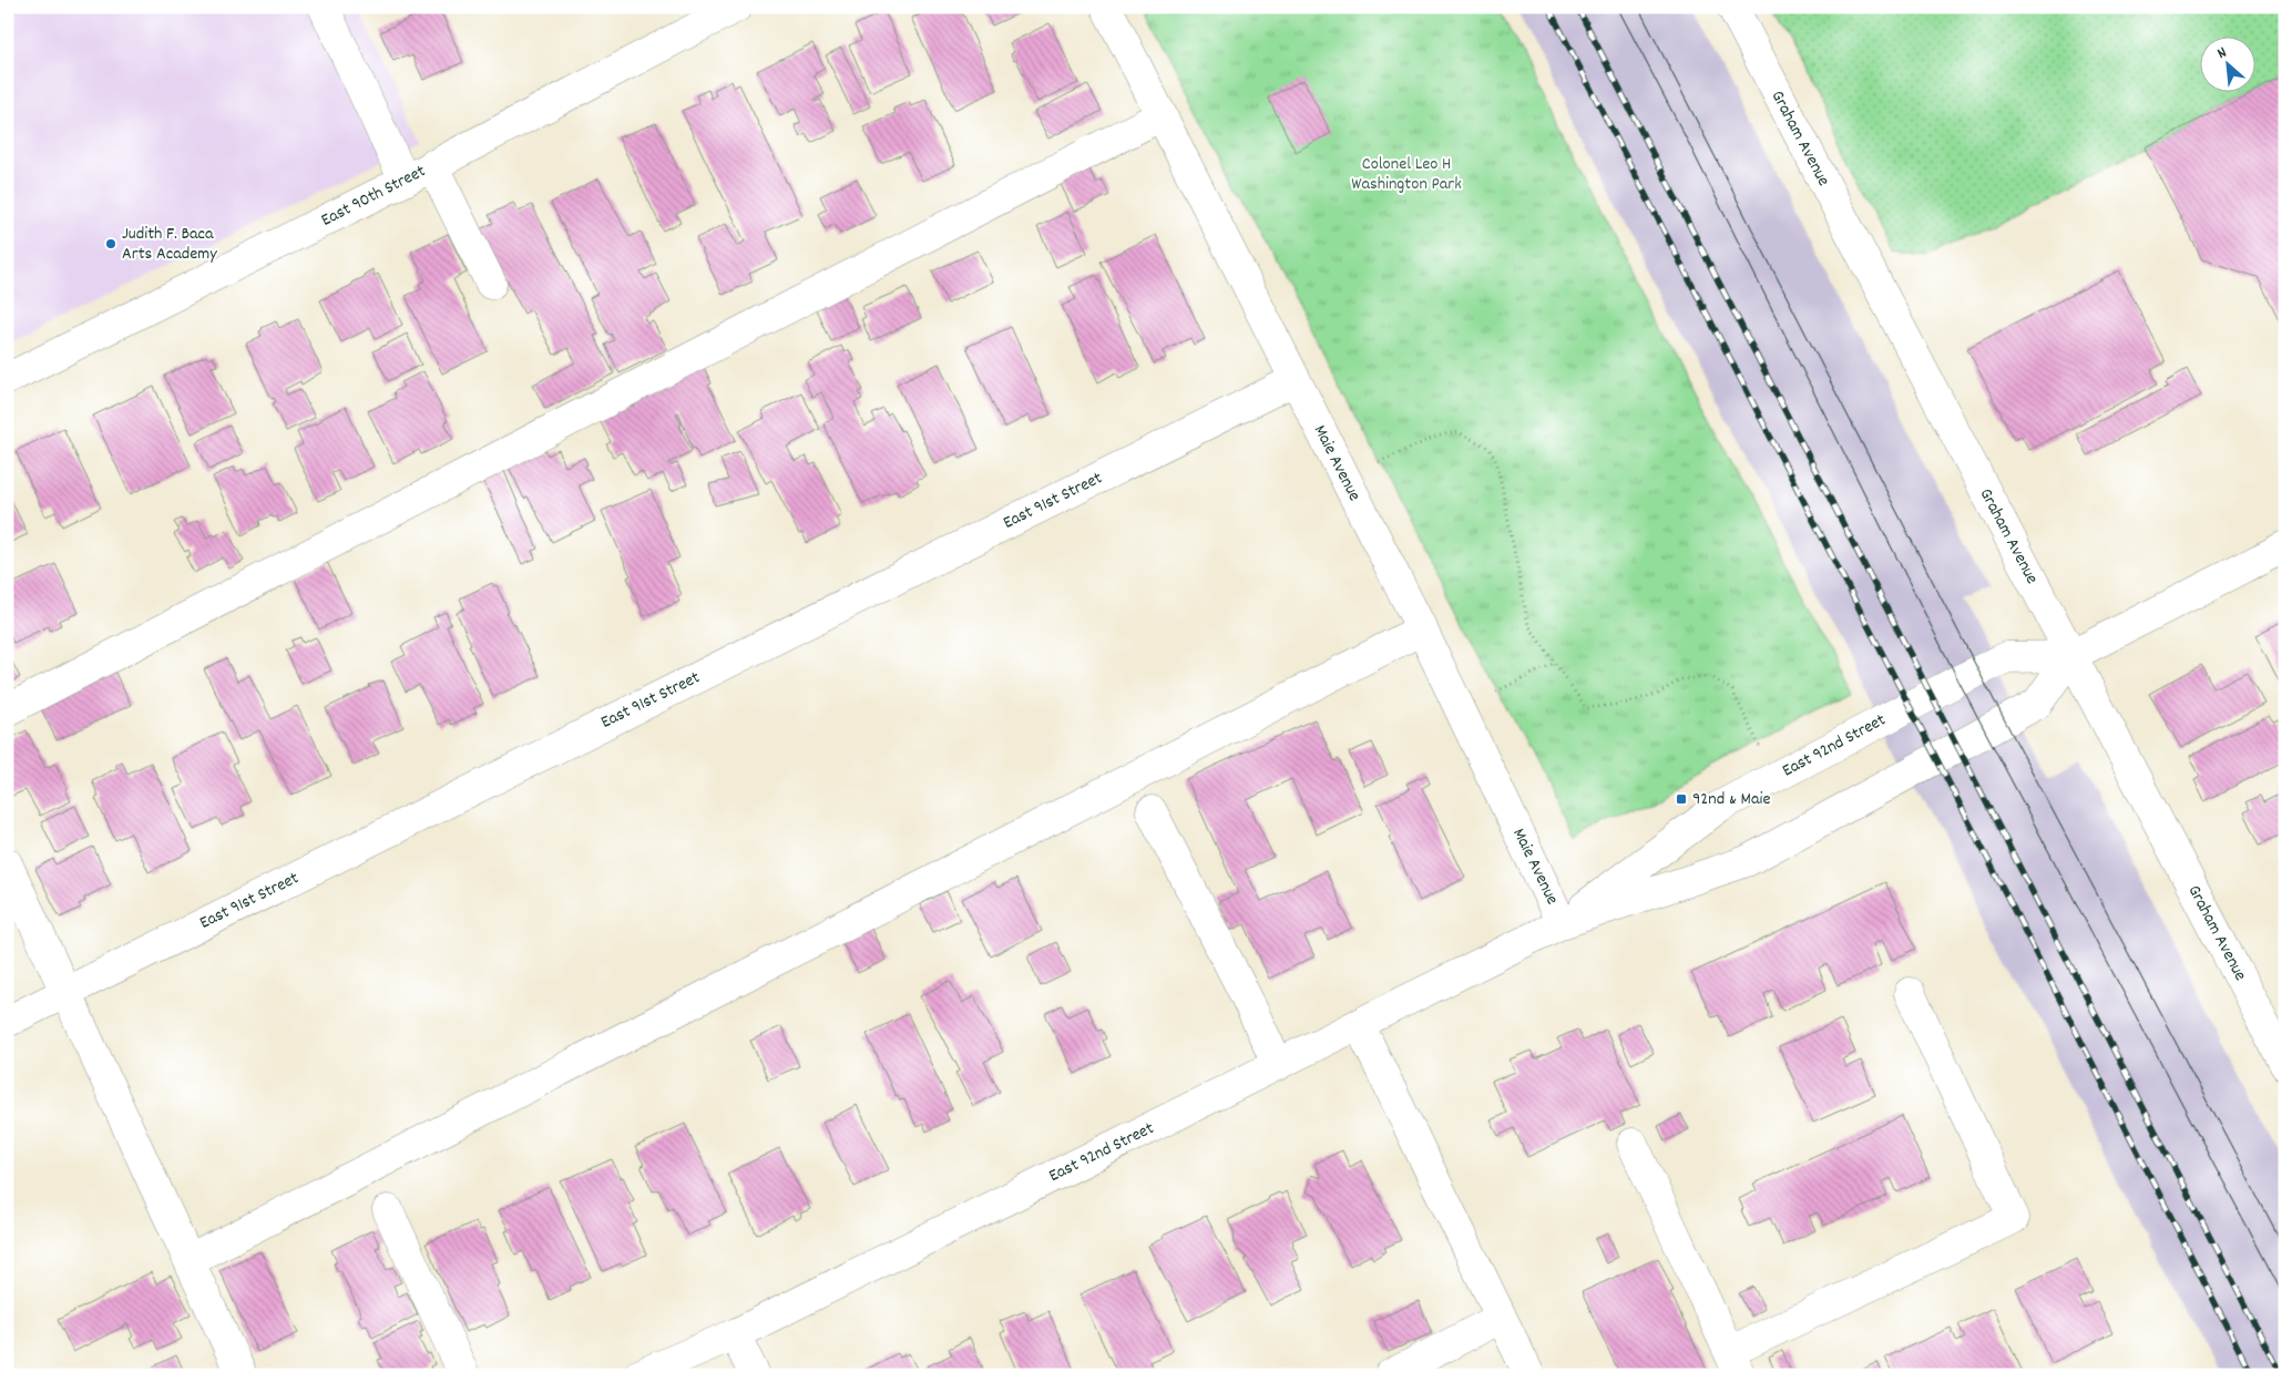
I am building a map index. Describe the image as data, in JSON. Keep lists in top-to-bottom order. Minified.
{"streets":{"street":["Graham Avenue","East 90th Street","Maie Avenue","East 91st Street","East 92nd Street"]},"crossings":[["Graham Avenue","East 92nd Street"],["Maie Avenue","East 91st Street"],["Maie Avenue","East 92nd Street"]],"parks":["Colonel Leo H Washington Park"],"places":{"other":["Judith F. Baca Arts Academy"],"transit":["92nd & Maie"]},"north":"top left"}
